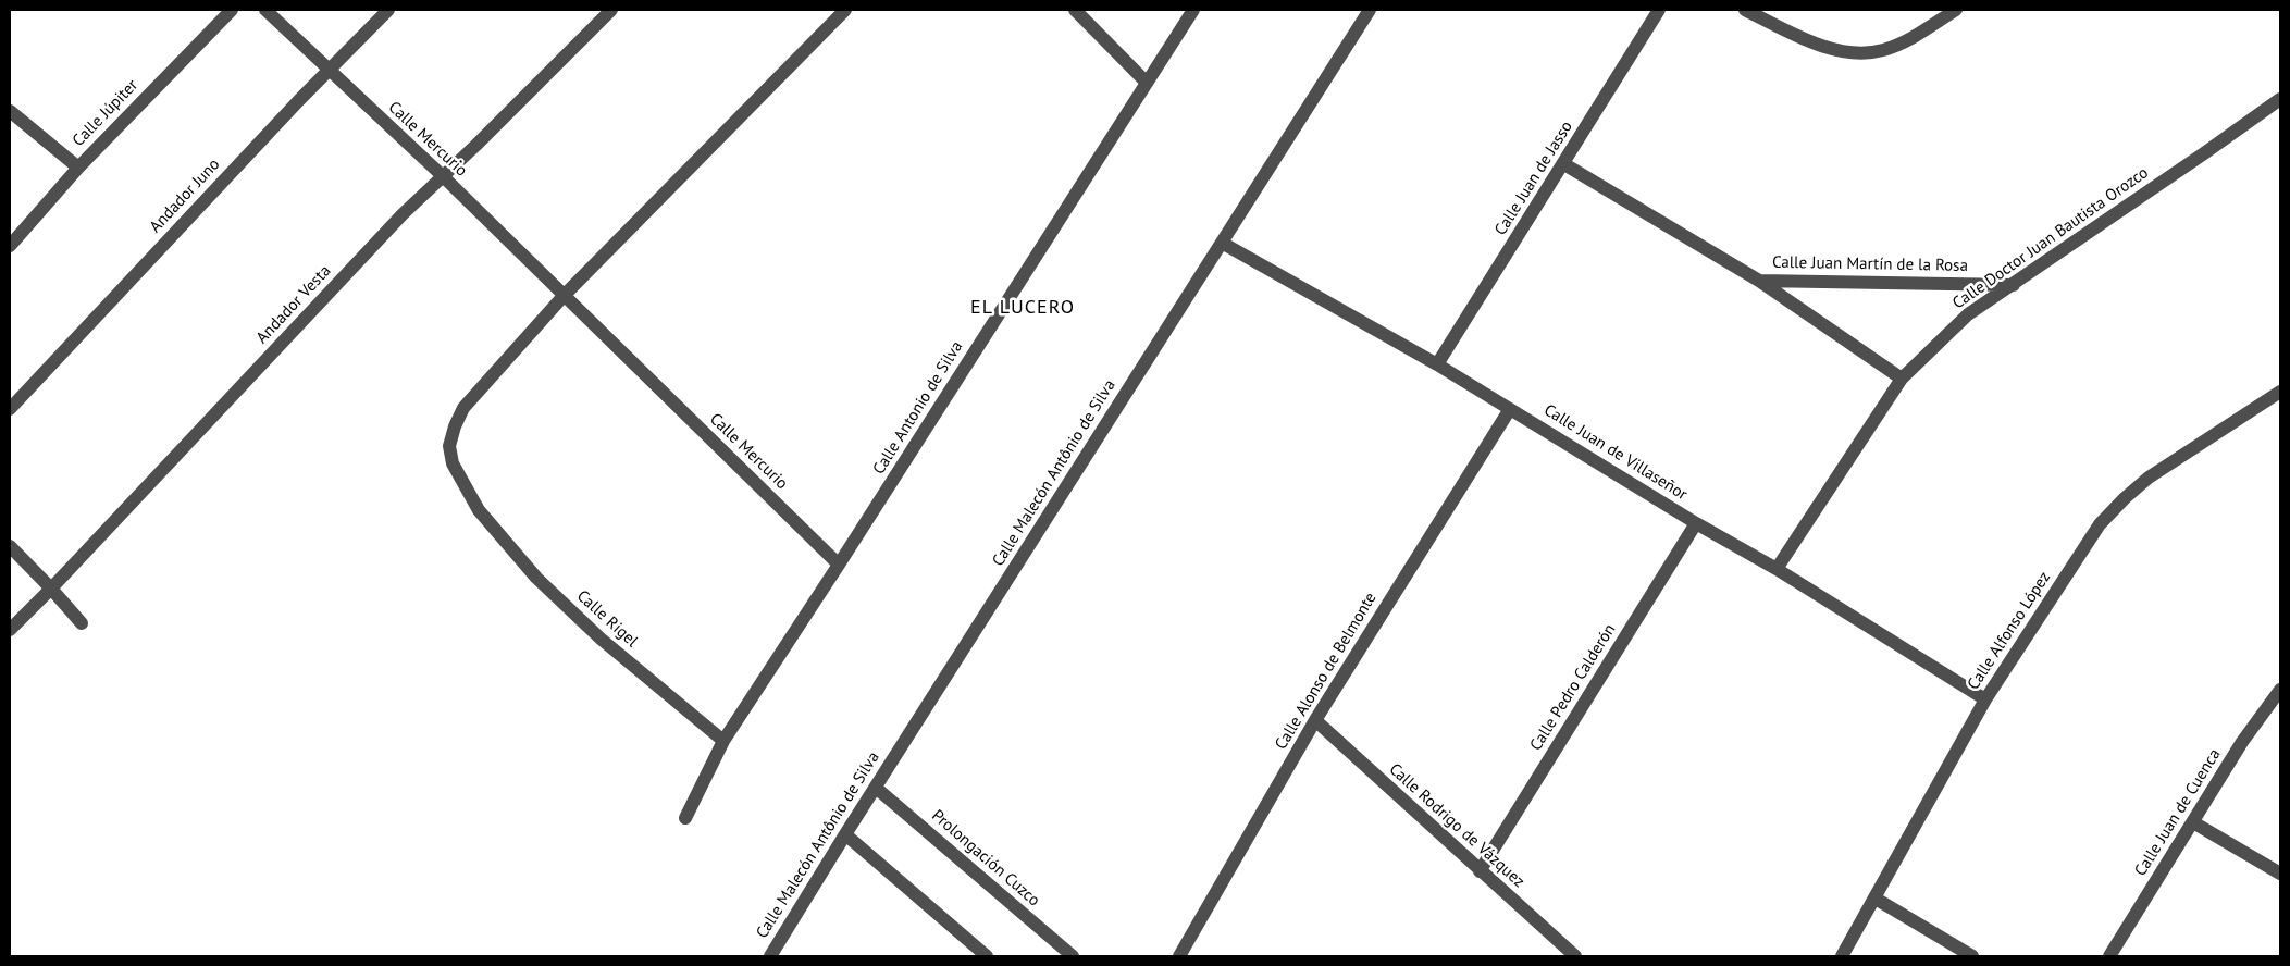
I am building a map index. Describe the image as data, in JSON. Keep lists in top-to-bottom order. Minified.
{"streets":{"street":["Calle Júpiter","Calle Mercurio","Calle Juan de Jasso","Andador Juno","Calle Doctor Juan Bautista Orozco","Calle Juan Martín de la Rosa","Andador Vesta","Calle Antonio de Silva","Calle Juan de Villaseñor","Calle Malecón Antônio de Silva","Calle Rigel","Calle Alfonso López","Calle Alonso de Belmonte","Calle Pedro Calderón","Calle Juan de Cuenca","Calle Rodrigo de Vázquez","Prolongación Cuzco"]},"crossings":[["Calle Mercurio","Andador Juno"],["Calle Mercurio","Andador Vesta"],["Calle Mercurio","Calle Antonio de Silva"],["Calle Mercurio","Calle Rigel"],["Calle Juan de Jasso","Calle Juan Martín de la Rosa"],["Calle Juan de Jasso","Calle Juan de Villaseñor"],["Calle Doctor Juan Bautista Orozco","Calle Juan Martín de la Rosa"],["Calle Doctor Juan Bautista Orozco","Calle Juan de Villaseñor"],["Calle Antonio de Silva","Calle Rigel"],["Calle Juan de Villaseñor","Calle Malecón Antônio de Silva"],["Calle Juan de Villaseñor","Calle Alfonso López"],["Calle Juan de Villaseñor","Calle Alonso de Belmonte"],["Calle Juan de Villaseñor","Calle Pedro Calderón"],["Calle Malecón Antônio de Silva","Prolongación Cuzco"],["Calle Alonso de Belmonte","Calle Rodrigo de Vázquez"],["Calle Pedro Calderón","Calle Rodrigo de Vázquez"]],"districts":["EL LUCERO"]}
